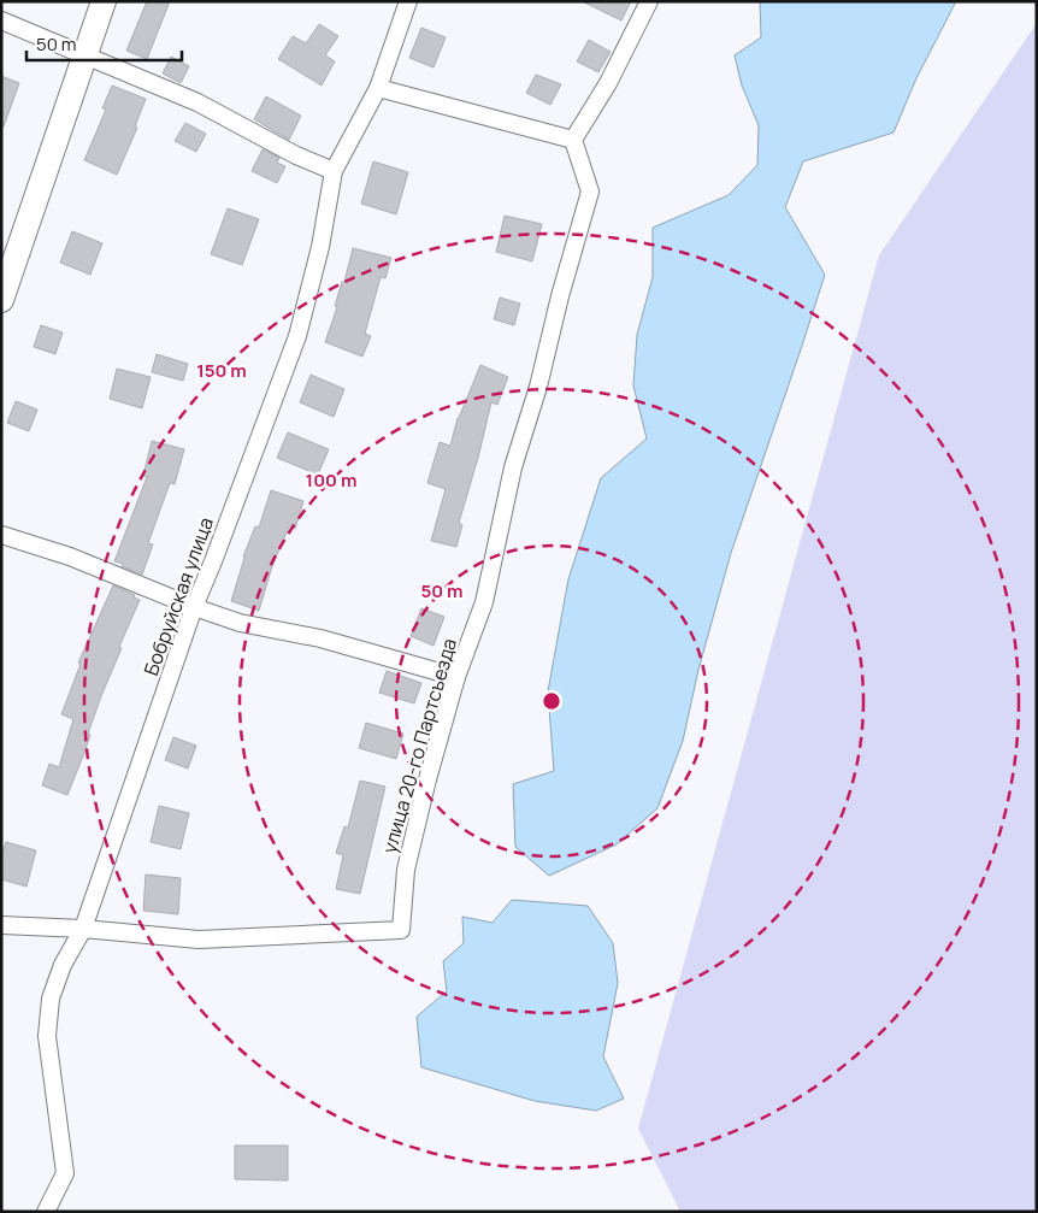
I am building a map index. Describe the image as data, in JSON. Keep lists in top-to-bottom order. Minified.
{"streets":{"street":["Бобруйская улица","улица 20-го Партсъезда"]},"crossings":[["Бобруйская улица","улица 20-го Партсъезда"]],"scale_bar":"50 m","rings":["150 m","100 m","50 m"]}
